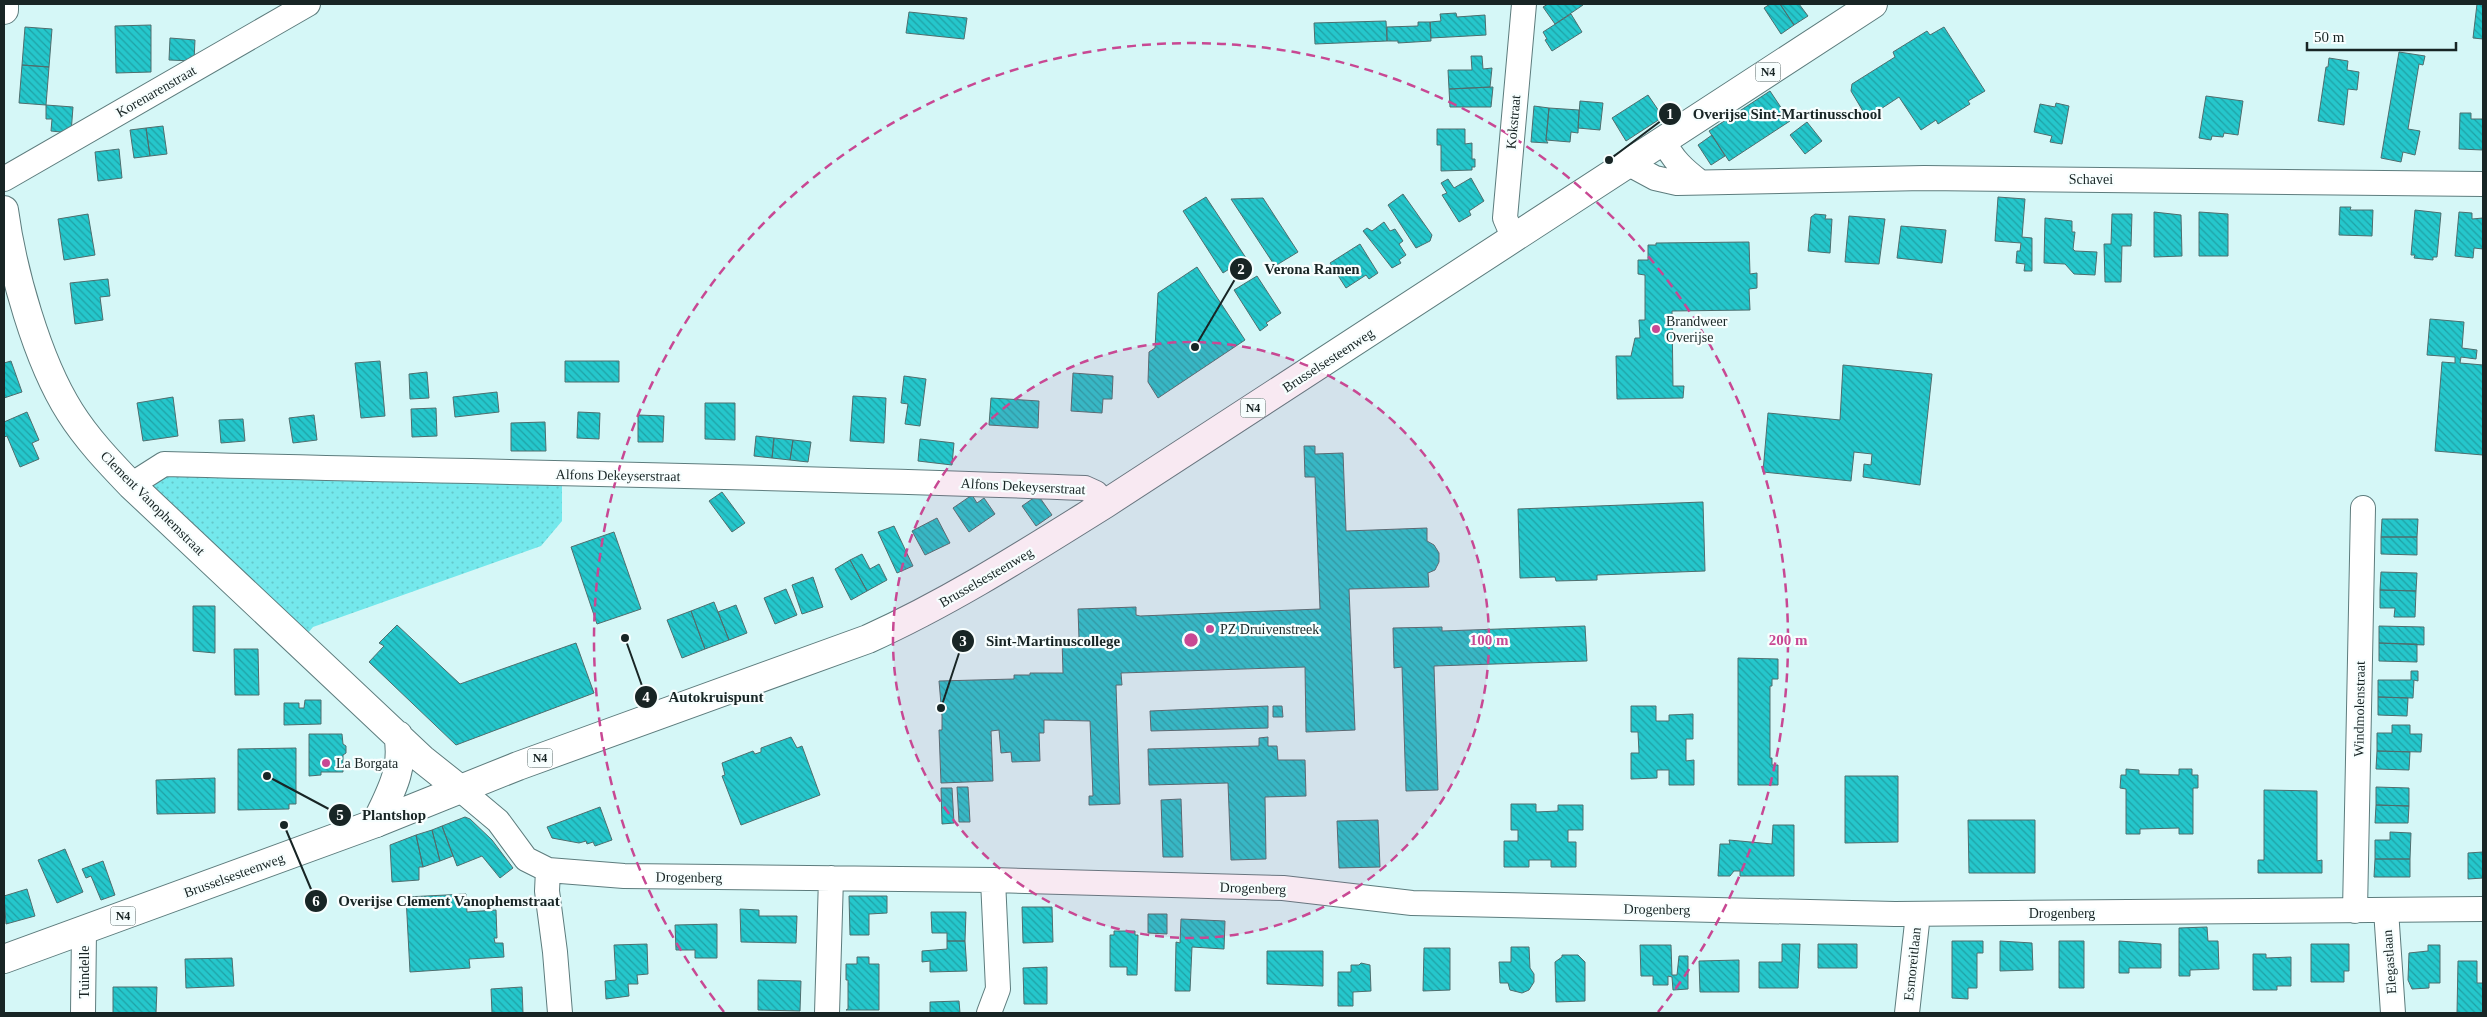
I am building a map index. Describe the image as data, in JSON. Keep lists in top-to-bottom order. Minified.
{"streets":{"main road":["N4","Brusselsesteenweg","Clement Vanophemstraat"],"street":["Korenarenstraat","Kokstraat","Schavei","Alfons Dekeyserstraat","Windmolenstraat","Drogenberg","Elegastlaan","Esmoreitlaan","Tuindelle"]},"crossings":[["Kokstraat","Brusselsesteenweg"],["Schavei","Brusselsesteenweg"],["Brusselsesteenweg","Alfons Dekeyserstraat"],["Brusselsesteenweg","Clement Vanophemstraat"],["Brusselsesteenweg","Tuindelle"],["Alfons Dekeyserstraat","Clement Vanophemstraat"],["Windmolenstraat","Drogenberg"],["Drogenberg","Elegastlaan"],["Drogenberg","Esmoreitlaan"]],"places":["Overijse Sint-Martinusschool","Brandweer Overijse","Verona Ramen","PZ Druivenstreek","Autokruispunt","Sint-Martinuscollege","La Borgata","Plantshop","Overijse Clement Vanophemstraat"],"scale_bar":"50 m","rings":["100 m","200 m"]}
